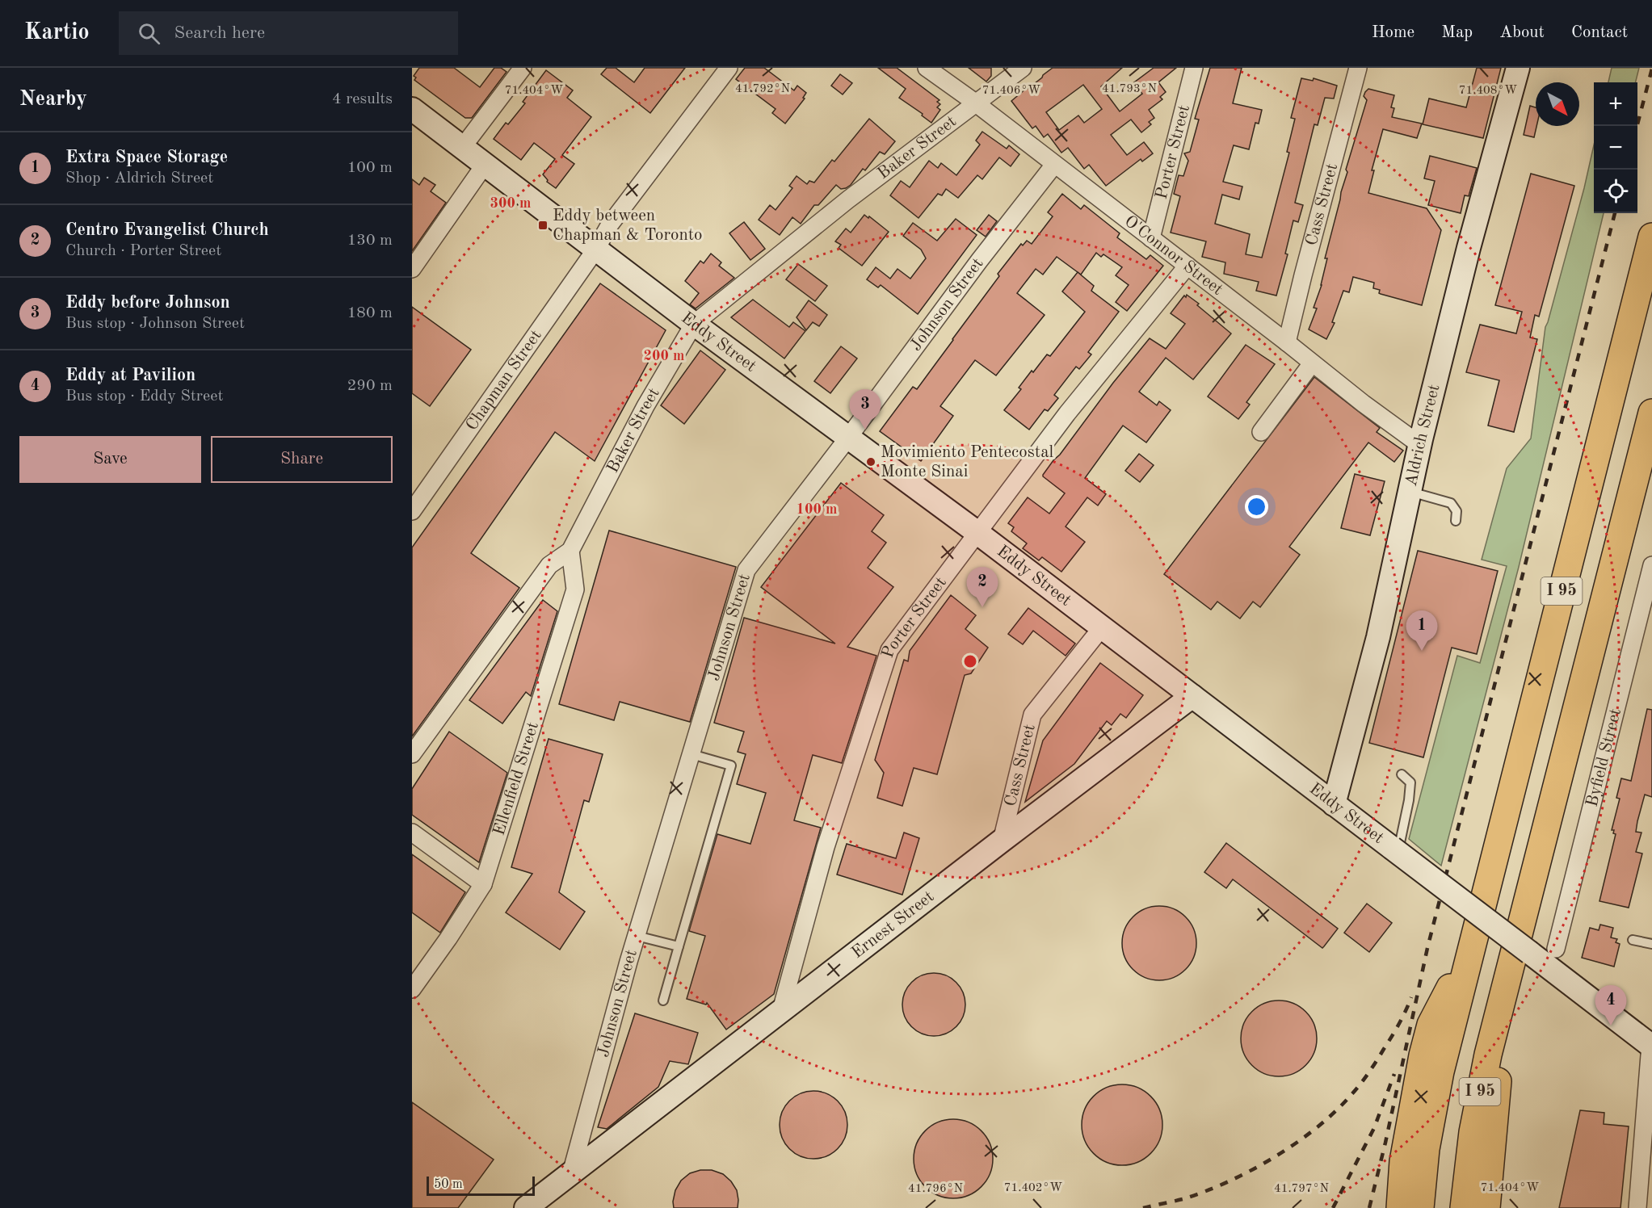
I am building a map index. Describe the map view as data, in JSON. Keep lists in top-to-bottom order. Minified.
{"streets":{"highway":["I 95"],"street":["Baker Street","Porter Street","Cass Street","O'Connor Street","Johnson Street","Eddy Street","Chapman Street","Aldrich Street","Byfield Street","Ellenfield Street","Ernest Street"]},"crossings":[["Baker Street","O'Connor Street"],["Baker Street","Eddy Street"],["Baker Street","Ellenfield Street"],["Porter Street","O'Connor Street"],["Porter Street","Eddy Street"],["Porter Street","Ernest Street"],["Cass Street","O'Connor Street"],["Cass Street","Eddy Street"],["Cass Street","Ernest Street"],["O'Connor Street","Johnson Street"],["O'Connor Street","Aldrich Street"],["Johnson Street","Eddy Street"],["Johnson Street","Ernest Street"],["Eddy Street","Chapman Street"],["Eddy Street","Aldrich Street"],["Eddy Street","Ernest Street"]],"places":{"transit":["Eddy between Chapman & Toronto"],"other":["Movimiento Pentecostal Monte Sinai"]},"scale_bar":"50 m","north":"bottom right","page":{"header":"Kartio","search":"Search here","nav":["Home","Map","About","Contact"],"heading":["Nearby","4 results"],"map_buttons":["+","−"],"list":[{"mark":"1","name":"Extra Space Storage","note":"Shop · Aldrich Street","value":"100 m"},{"mark":"2","name":"Centro Evangelist Church","note":"Church · Porter Street","value":"130 m"},{"mark":"3","name":"Eddy before Johnson","note":"Bus stop · Johnson Street","value":"180 m"},{"mark":"4","name":"Eddy at Pavilion","note":"Bus stop · Eddy Street","value":"290 m"}],"pins":["3","2","1","4"],"buttons":["Save","Share"],"scale":"50 m"},"coordinates":["41.792°N","41.793°N","71.404°W","71.406°W","71.408°W","71.402°W","41.796°N","41.797°N"],"rings":["300 m","200 m","100 m"]}
